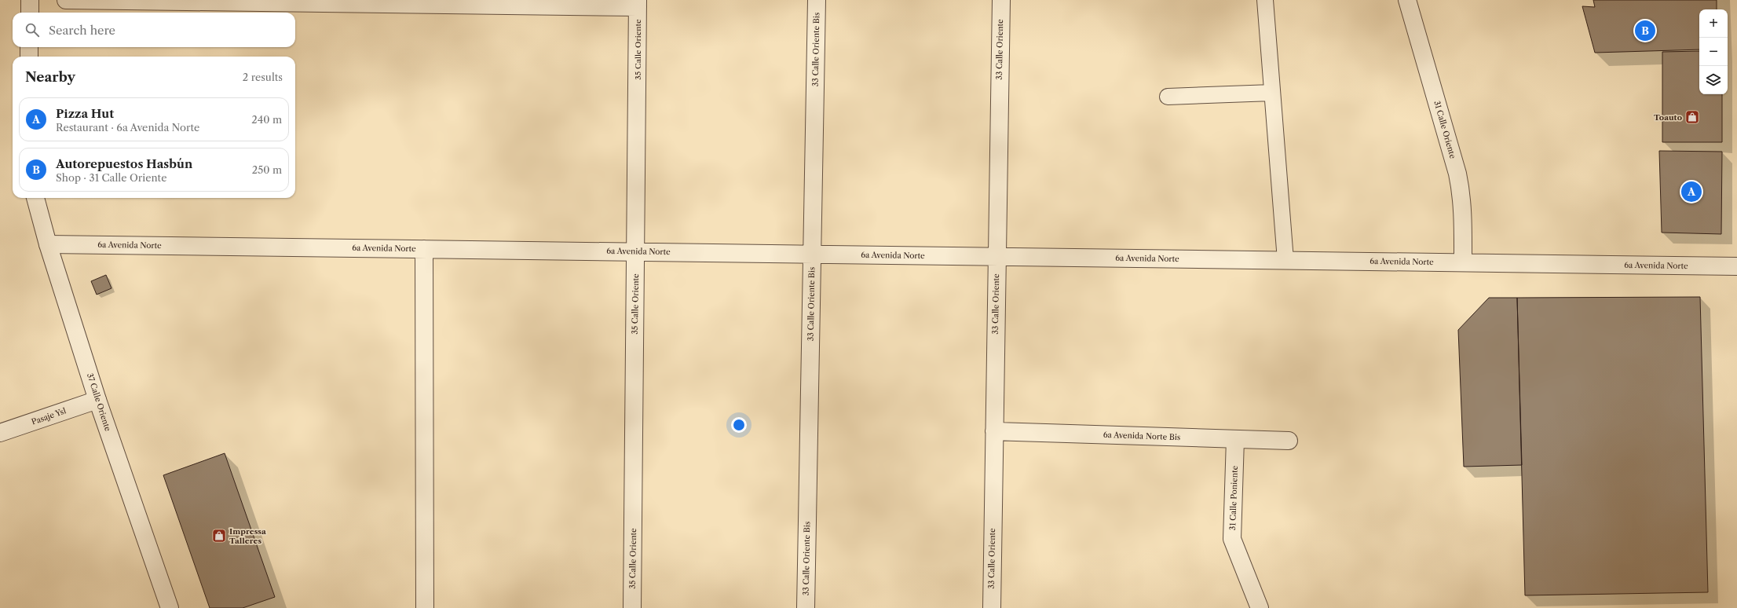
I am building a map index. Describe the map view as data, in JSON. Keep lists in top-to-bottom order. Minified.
{"streets":{"street":["35 Calle Oriente","33 Calle Oriente Bis","33 Calle Oriente","31 Calle Oriente","6a Avenida Norte","37 Calle Oriente","Pasaje Ysl","6a Avenida Norte Bis","31 Calle Poniente"]},"crossings":[["35 Calle Oriente","6a Avenida Norte"],["33 Calle Oriente Bis","6a Avenida Norte"],["33 Calle Oriente","6a Avenida Norte"],["33 Calle Oriente","6a Avenida Norte Bis"],["31 Calle Oriente","6a Avenida Norte"],["6a Avenida Norte","37 Calle Oriente"],["37 Calle Oriente","Pasaje Ysl"],["6a Avenida Norte Bis","31 Calle Poniente"]],"places":{"shop":["Toauto","Impressa Talleres"]},"page":{"map_buttons":["+","−"],"search":"Search here","pins":["B","A"],"heading":["Nearby","2 results"],"list":[{"mark":"A","name":"Pizza Hut","note":"Restaurant · 6a Avenida Norte","value":"240 m"},{"mark":"B","name":"Autorepuestos Hasbún","note":"Shop · 31 Calle Oriente","value":"250 m"}]}}
